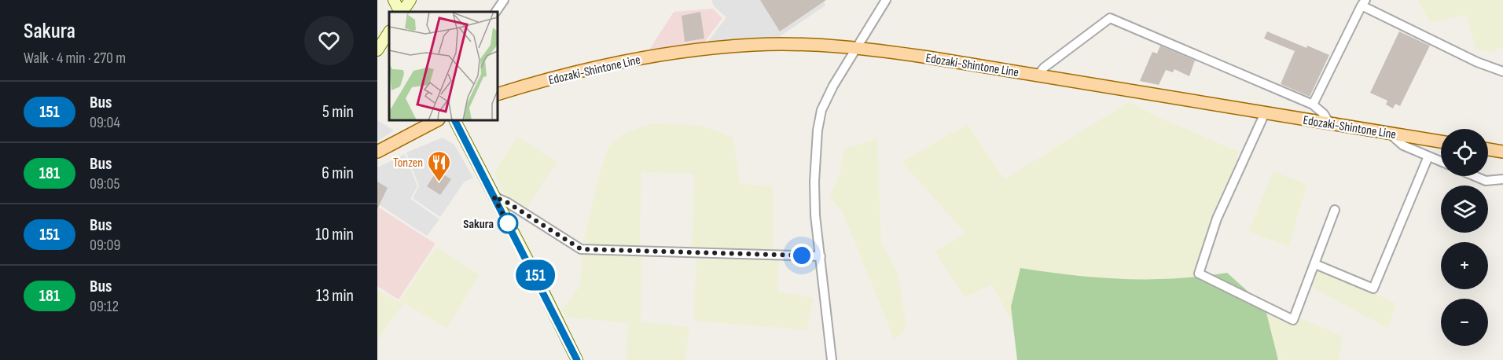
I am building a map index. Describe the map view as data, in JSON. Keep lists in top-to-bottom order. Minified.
{"streets":{"main road":["Edozaki-Shintone Line"]},"places":{"restaurant":["Tonzen"],"other":["Sakura"]},"lines":["bus line 151"],"page":{"heading":["Sakura","Walk · 4 min · 270 m"],"on_map":"151","list":[{"mark":"151","name":"Bus","note":"09:04","value":"5 min"},{"mark":"181","name":"Bus","note":"09:05","value":"6 min"},{"mark":"151","name":"Bus","note":"09:09","value":"10 min"},{"mark":"181","name":"Bus","note":"09:12","value":"13 min"}],"map_buttons":["+","−"]}}
